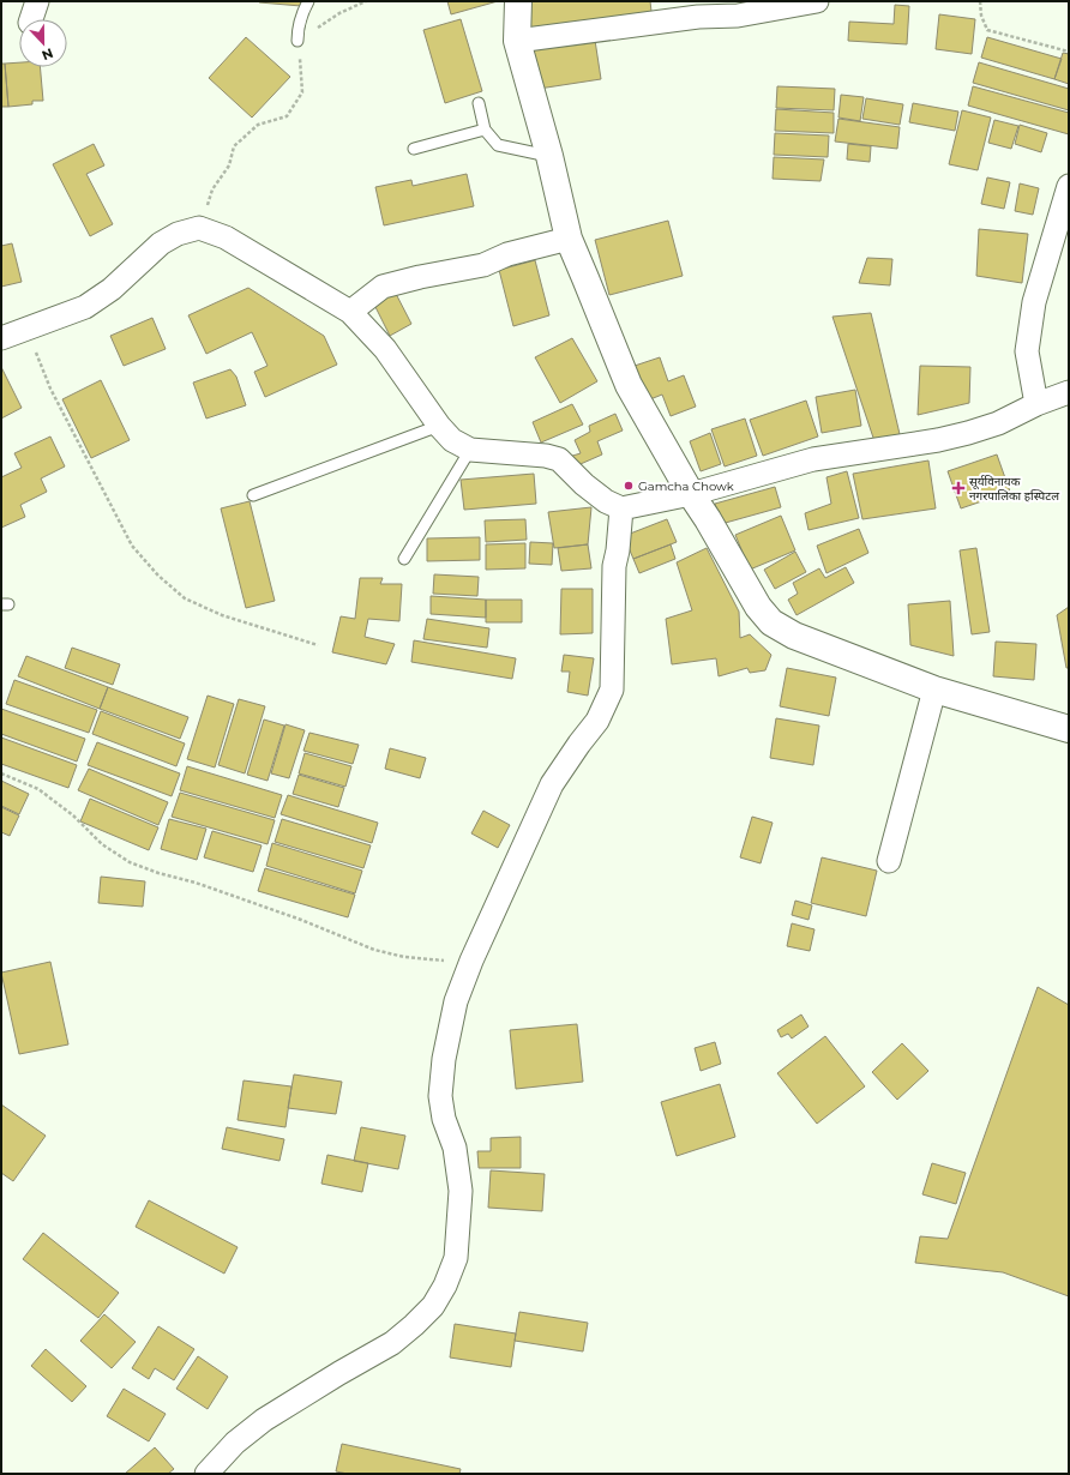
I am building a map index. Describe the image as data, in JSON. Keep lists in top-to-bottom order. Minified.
{"places":{"other":["Gamcha Chowk"],"health":["सूर्यविनायक नगरपालिका हस्पिटल"]},"north":"bottom"}
